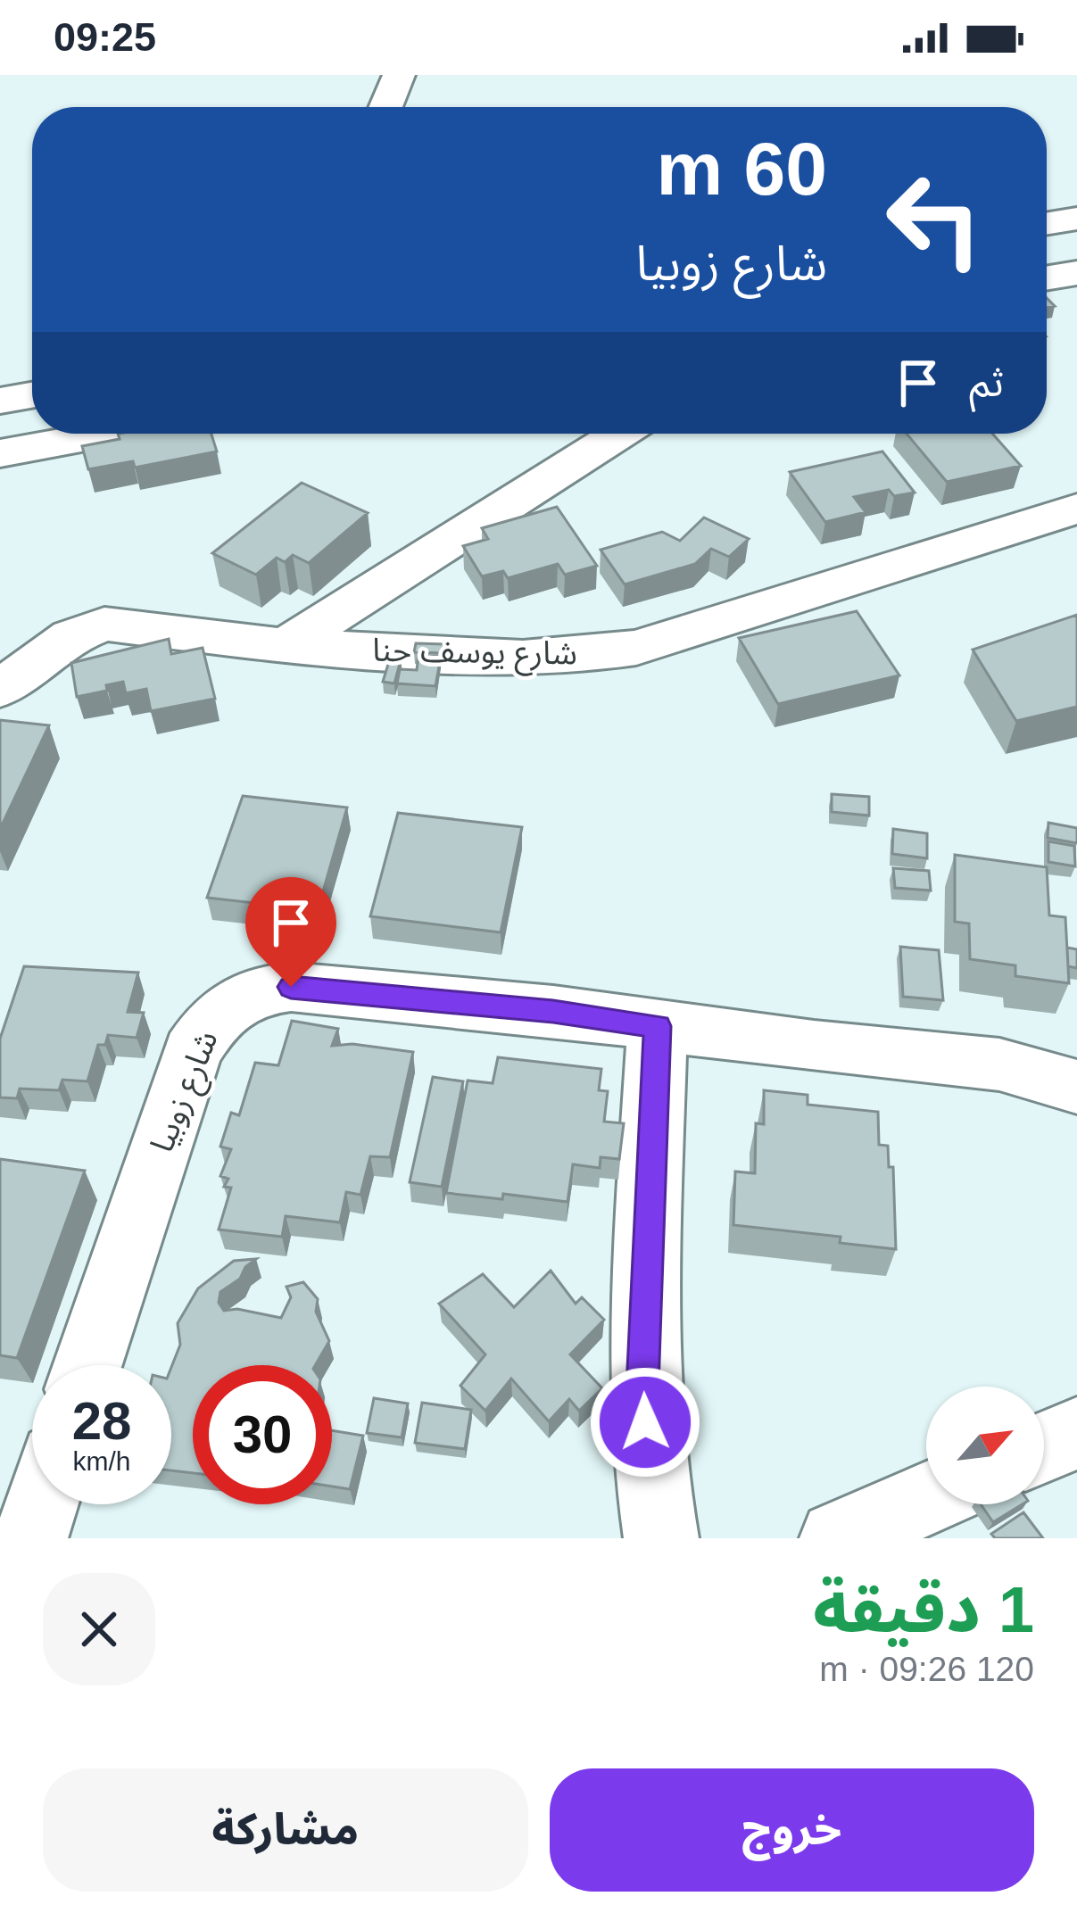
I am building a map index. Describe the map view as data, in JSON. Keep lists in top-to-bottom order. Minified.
{"streets":{"street":["شارع يوسف حنا","شارع زوبيا"]},"north":"top right","page":{"status":"09:25","turn":["60 m","شارع زوبيا"],"then":"ثم","speed":"28 km/h","limit":"30","heading":["1 دقيقة","120 m · 09:26"],"buttons":["خروج","مشاركة"]}}
